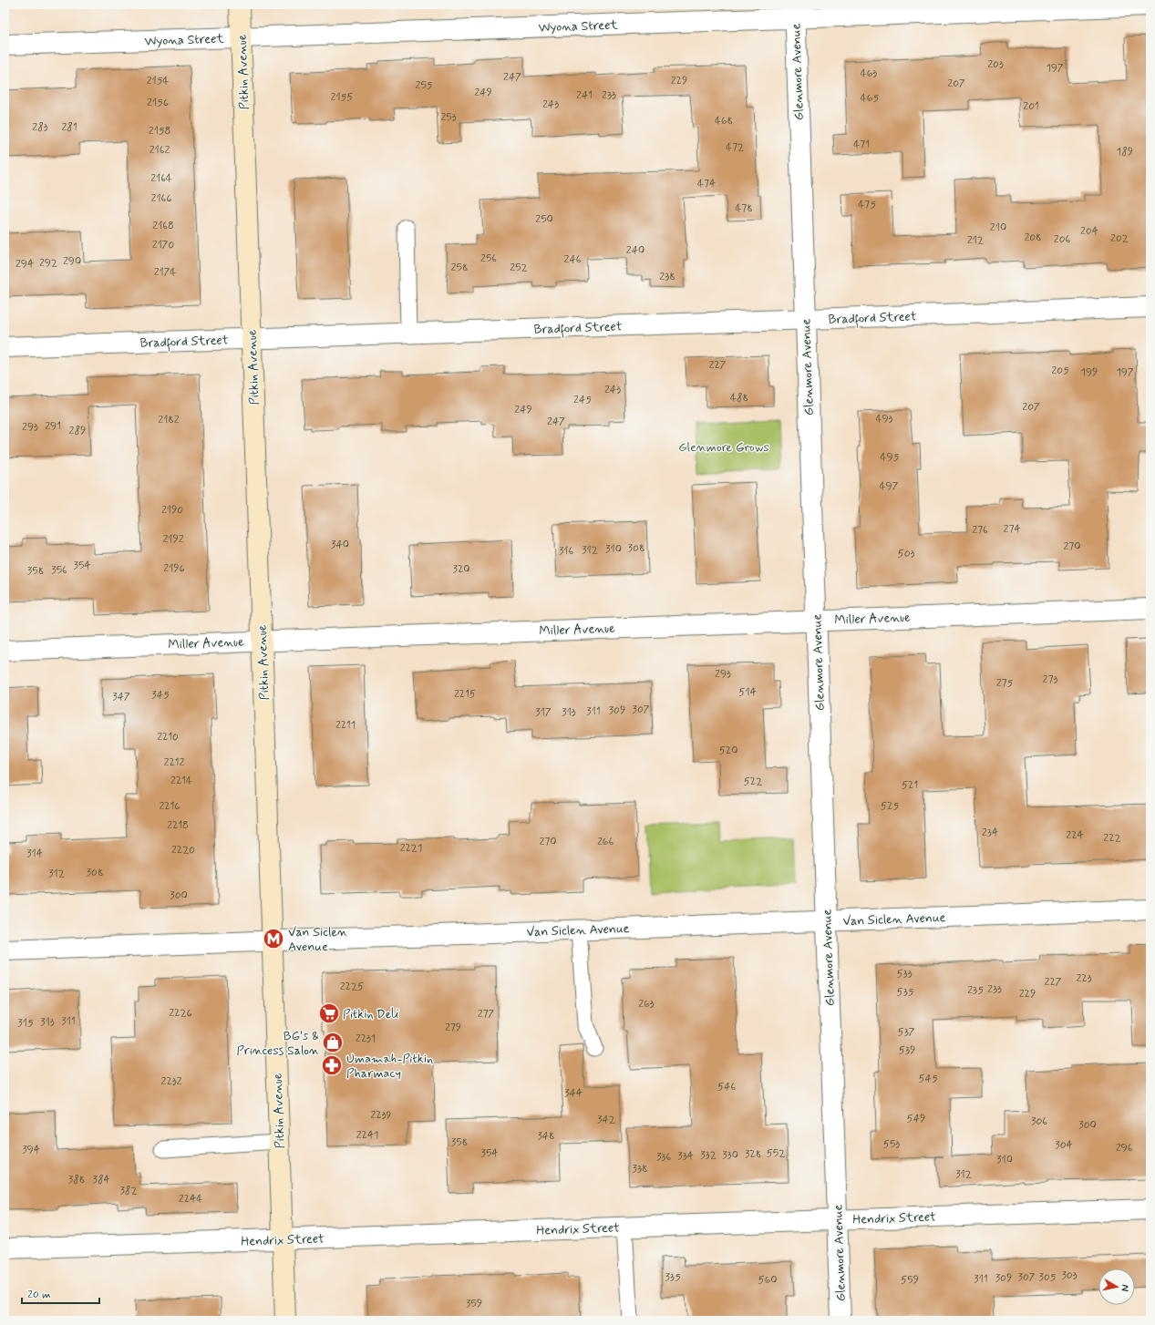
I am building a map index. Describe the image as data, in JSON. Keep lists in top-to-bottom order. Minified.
{"streets":{"street":["Wyona Street","Pitkin Avenue","Glenmore Avenue","Bradford Street","Miller Avenue","Van Siclen Avenue","Hendrix Street"]},"crossings":[["Wyona Street","Pitkin Avenue"],["Wyona Street","Glenmore Avenue"],["Pitkin Avenue","Bradford Street"],["Pitkin Avenue","Miller Avenue"],["Pitkin Avenue","Van Siclen Avenue"],["Pitkin Avenue","Hendrix Street"],["Glenmore Avenue","Bradford Street"],["Glenmore Avenue","Miller Avenue"],["Glenmore Avenue","Van Siclen Avenue"],["Glenmore Avenue","Hendrix Street"]],"parks":["Glenmore Grows"],"places":{"metro station":["Van Siclen Avenue"],"supermarket":["Pitkin Deli"],"shop":["BG's & Princess Salon"],"pharmacy":["Umamah-Pitkin Pharmacy"]},"house_numbers":["203","197","463","247","2154","229","207","255","249","241","233","2155","465","2156","243","201","253","468","283","281","2158","471","472","2162","189","2164","474","2166","475","478","250","2168","210","204","208","202","206","212","2170","240","256","246","290","292","294","258","252","2174","238","227","205","199","197","243","488","245","207","249","493","2182","247","291","293","289","495","497","2190","274","276","2192","340","270","308","310","312","316","503","354","2196","320","356","358","293","273","275","514","2215","345","347","307","309","311","317","313","2211","2210","520","2212","2214","522","521","2216","525","2218","234","224","222","270","266","2221","2220","314","308","312","300","533","223","227","2225","233","235","535","229","263","2226","277","311","313","315","279","537","2231","539","545","2232","546","344","2239","549","342","306","300","2241","348","358","553","304","296","394","354","552","328","332","330","334","336","310","338","312","388","384","382","2244","303","335","307","305","309","311","560","559","359"],"scale_bar":"20 m","north":"right"}
